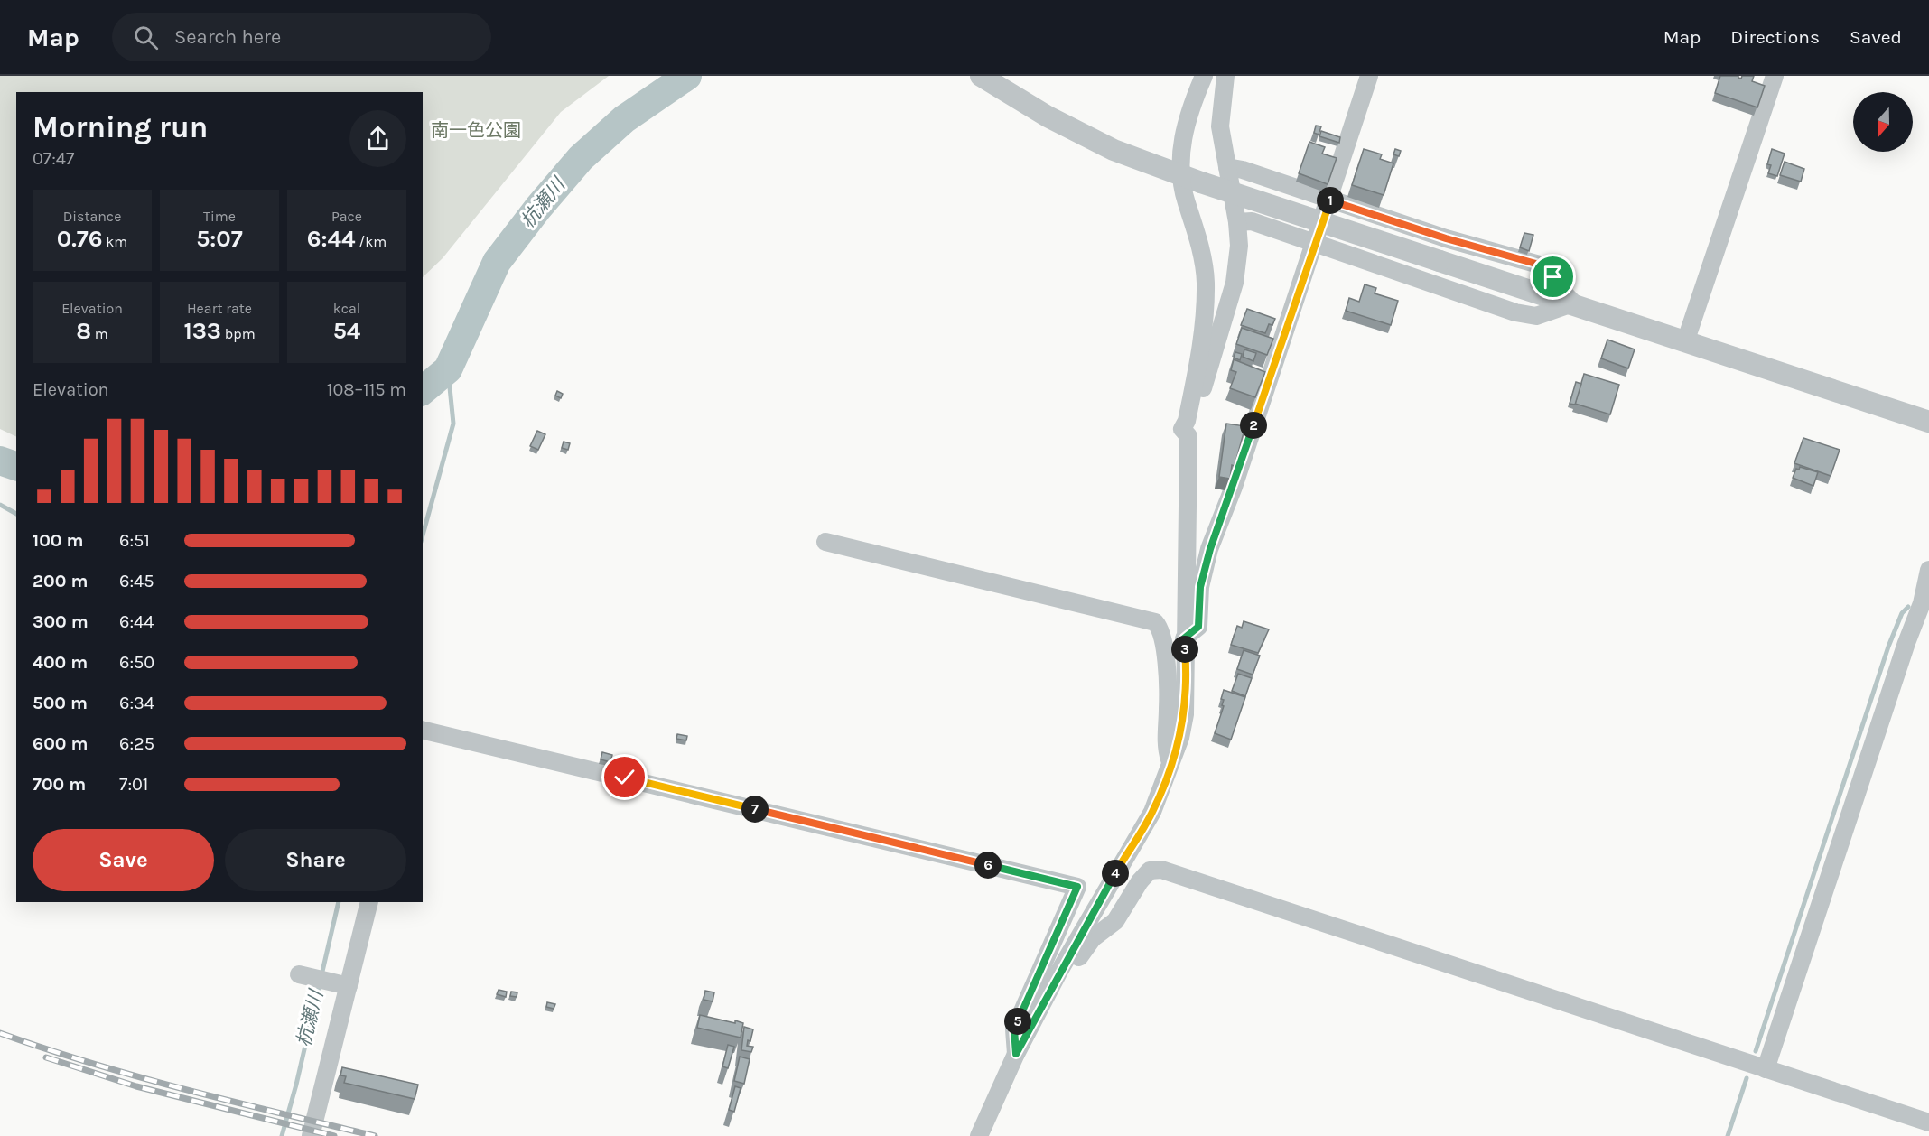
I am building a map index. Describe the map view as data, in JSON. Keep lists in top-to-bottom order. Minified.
{"water":["杭瀬川"],"parks":["南一色公園"],"north":"bottom","page":{"header":"Map","search":"Search here","nav":["Map","Directions","Saved"],"heading":["Morning run","07:47"],"stats":[["Distance","0.76 km"],["Time","5:07"],["Pace","6:44 /km"],["Elevation","8 m"],["Heart rate","133 bpm"],["kcal","54"]],"pins":["1","2","3","7","6","4","5"],"chart":["Elevation","108–115 m"],"list":[{"name":"100 m","note":"6:51"},{"name":"200 m","note":"6:45"},{"name":"300 m","note":"6:44"},{"name":"400 m","note":"6:50"},{"name":"500 m","note":"6:34"},{"name":"600 m","note":"6:25"},{"name":"700 m","note":"7:01"}],"buttons":["Save","Share"]}}
